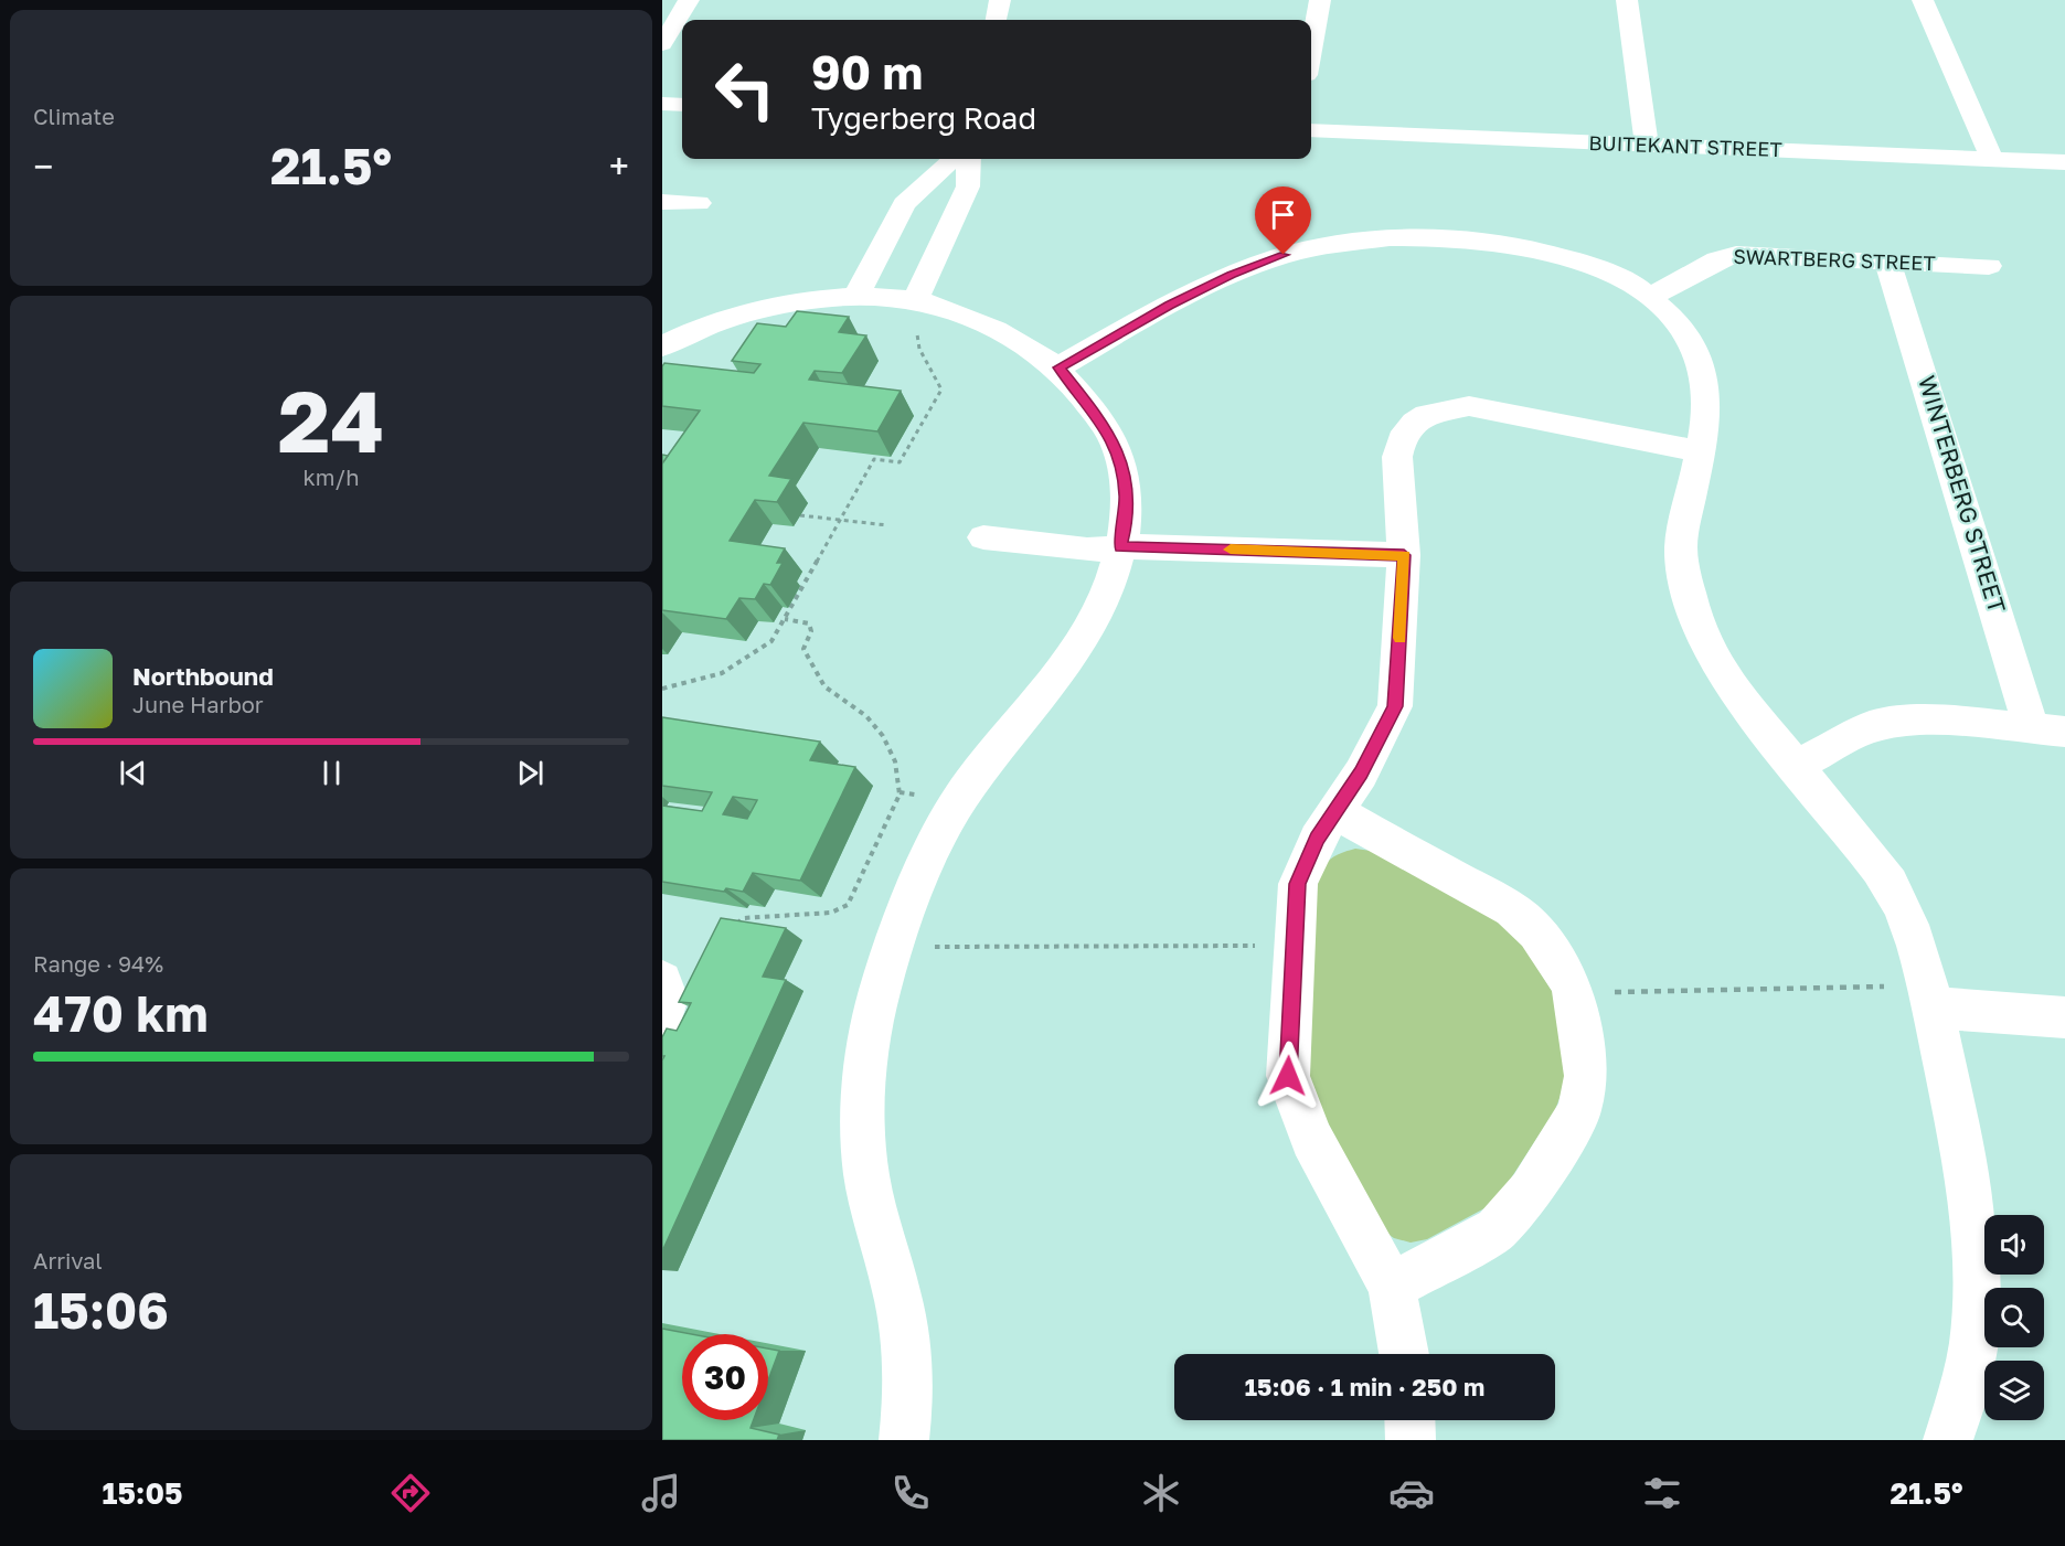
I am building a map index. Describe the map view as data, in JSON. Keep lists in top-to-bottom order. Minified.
{"streets":{"street":["BUITEKANT STREET","SWARTBERG STREET","WINTERBERG STREET"]},"crossings":[["SWARTBERG STREET","WINTERBERG STREET"]],"page":{"tile":["Climate",["24","km/h"],["Range · 94%","470 km"],["Arrival","15:06"]],"turn":["90 m","Tygerberg Road"],"heat":["−","21.5°","+"],"song":["Northbound","June Harbor"],"limit":"30","trip":"15:06 · 1 min · 250 m","tabs":["15:05","21.5°"]}}
